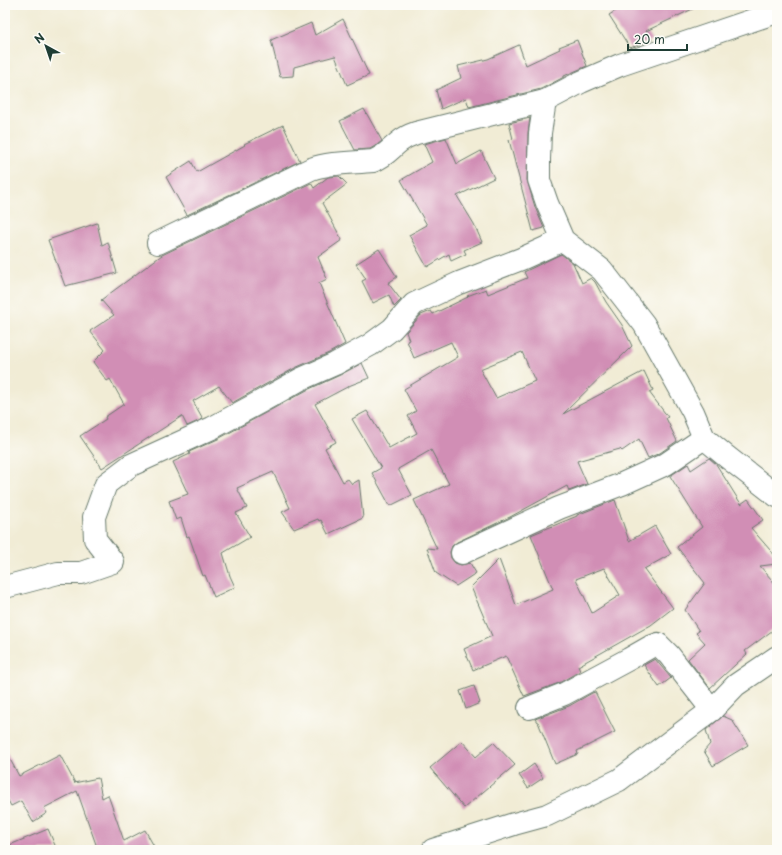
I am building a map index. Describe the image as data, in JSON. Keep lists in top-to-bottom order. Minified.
{"scale_bar":"20 m","north":"top left"}
